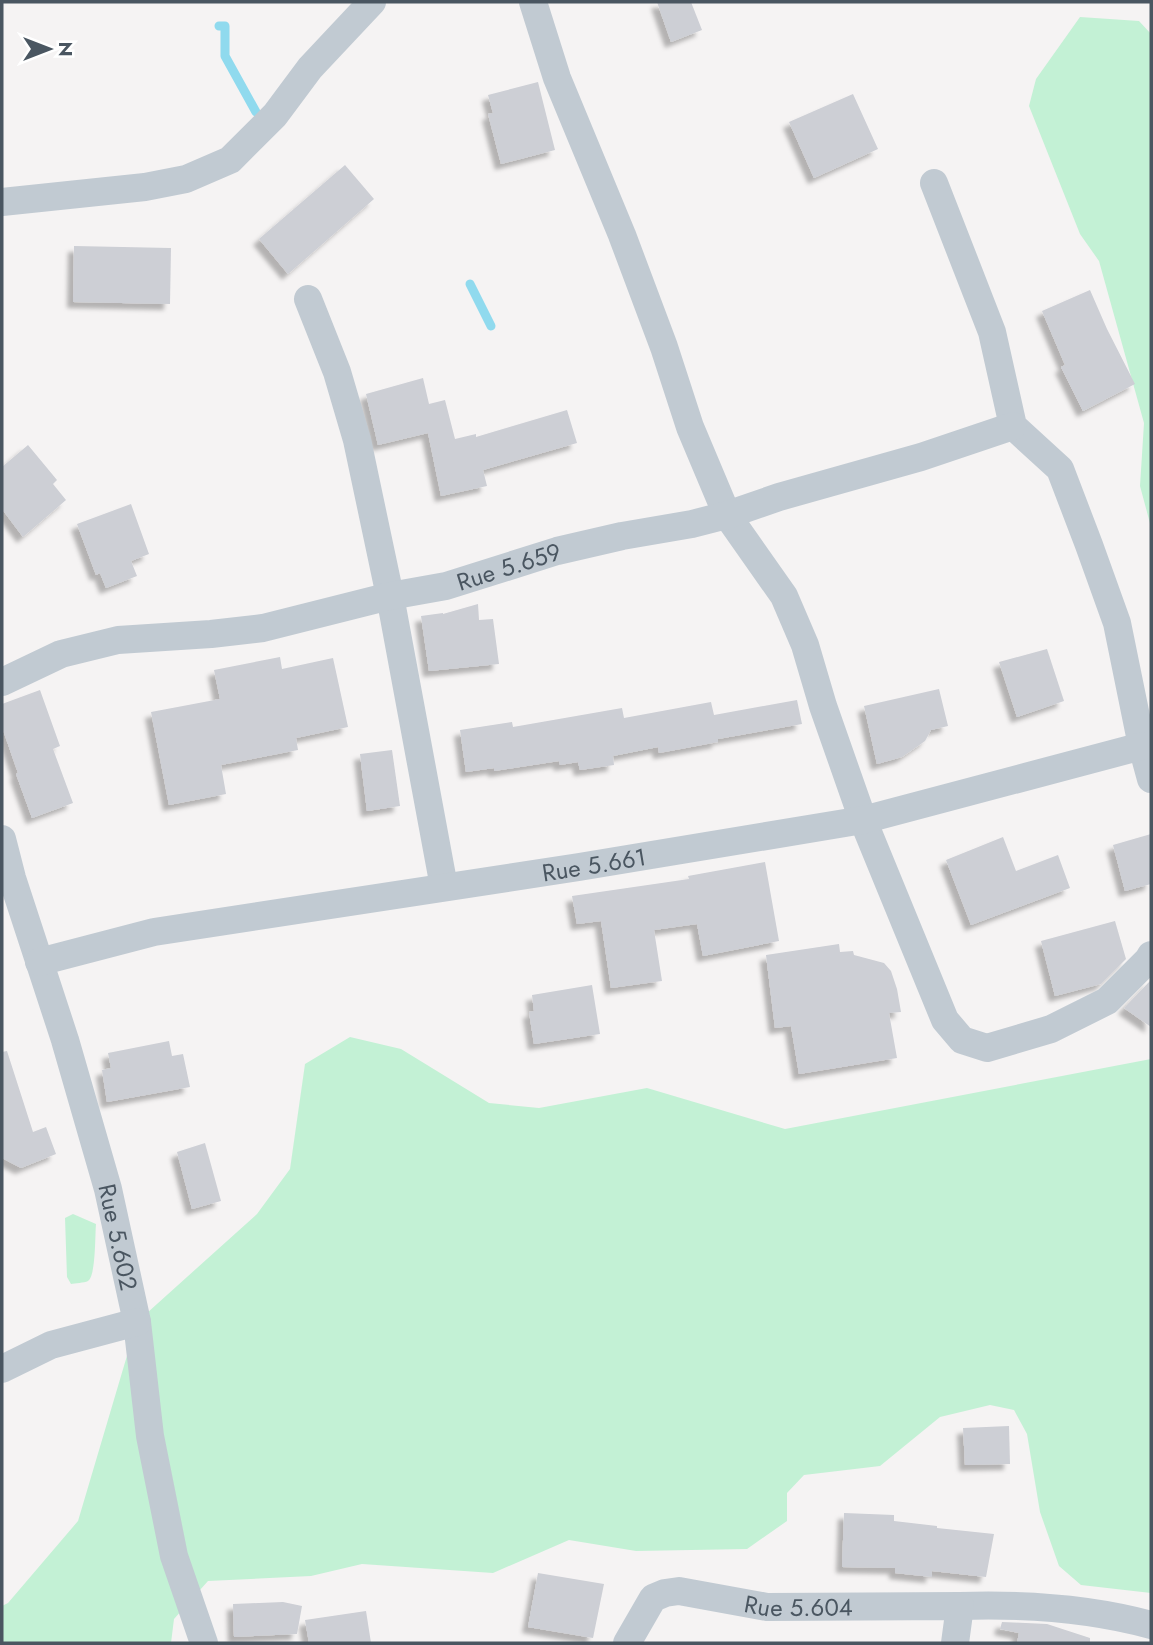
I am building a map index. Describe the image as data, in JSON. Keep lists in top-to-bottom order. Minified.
{"streets":{"street":["Rue 5.659","Rue 5.661","Rue 5.602","Rue 5.604"]},"crossings":[["Rue 5.661","Rue 5.602"]],"north":"right"}
